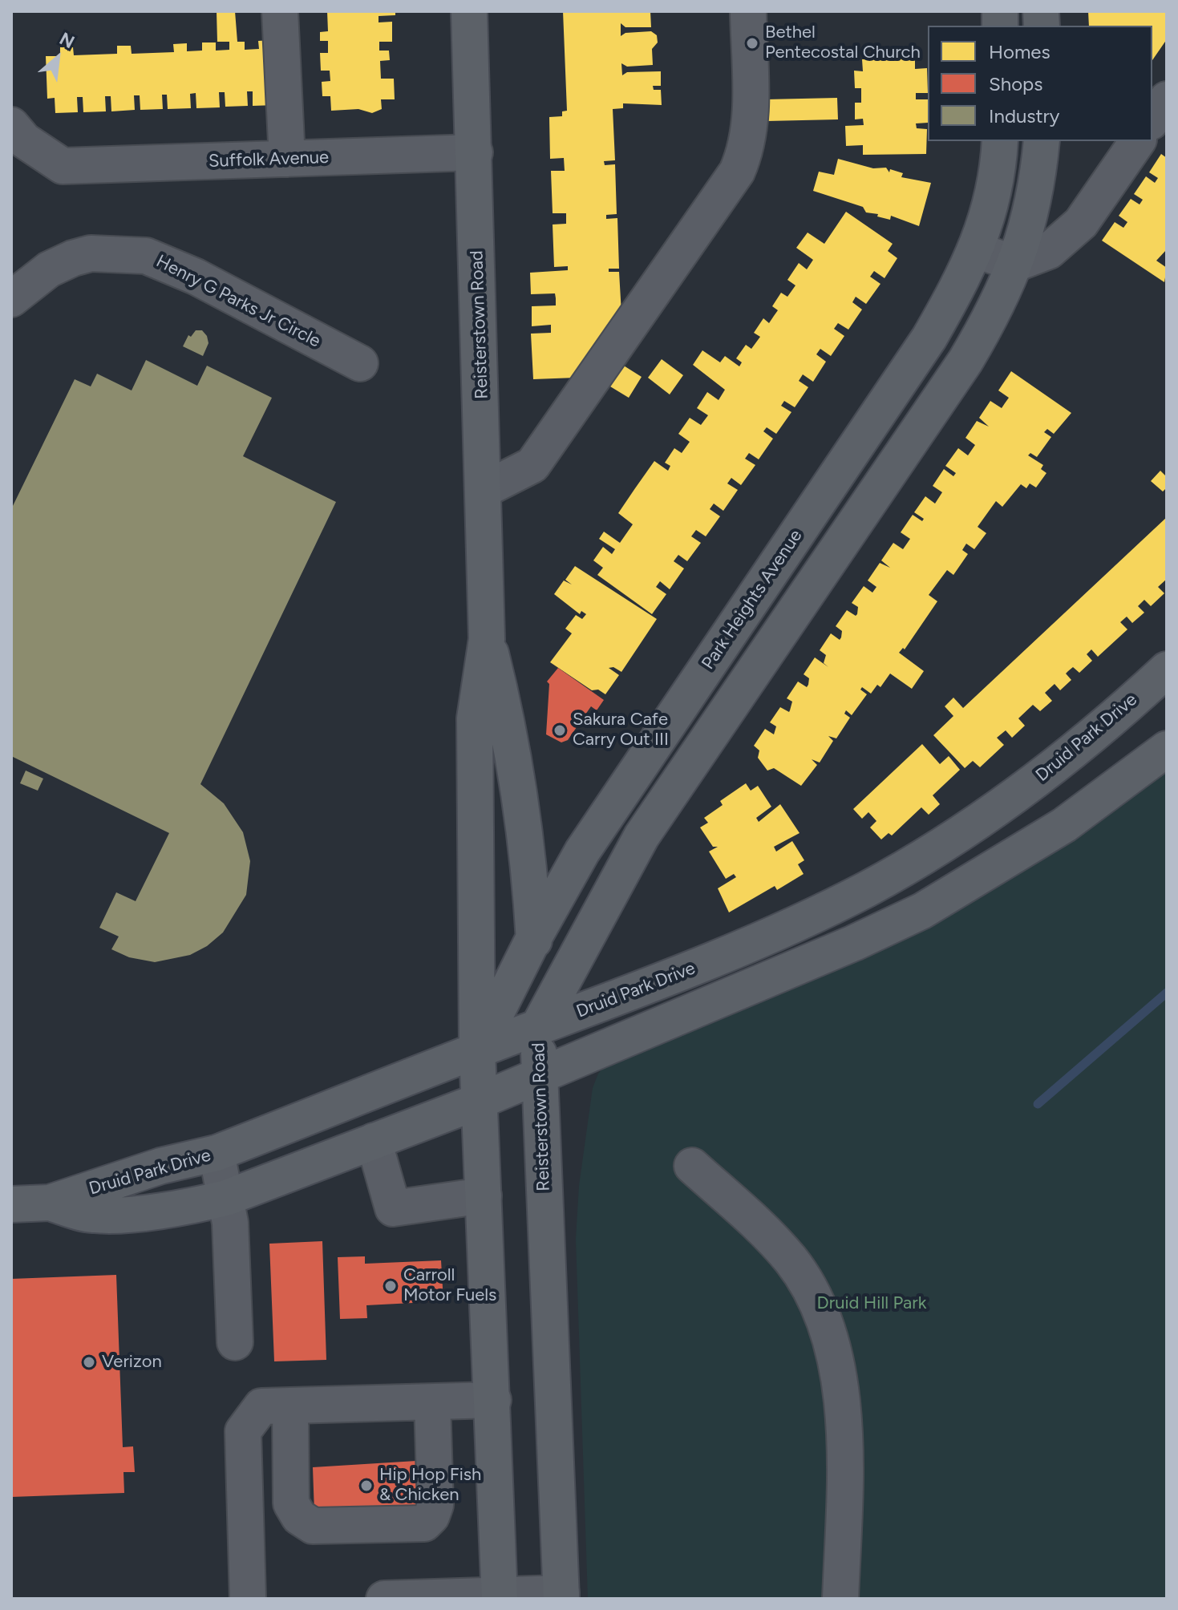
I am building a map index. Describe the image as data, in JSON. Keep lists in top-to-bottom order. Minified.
{"streets":{"main road":["Reisterstown Road","Park Heights Avenue","Druid Park Drive"],"street":["Suffolk Avenue","Henry G Parks Jr Circle"]},"crossings":[["Suffolk Avenue","Reisterstown Road"],["Reisterstown Road","Park Heights Avenue"],["Reisterstown Road","Druid Park Drive"],["Park Heights Avenue","Druid Park Drive"]],"parks":["Druid Hill Park"],"places":["Bethel Pentecostal Church","Sakura Cafe Carry Out III","Carroll Motor Fuels","Verizon","Hip Hop Fish & Chicken"],"legend":["Homes","Shops","Industry"],"north":"top right"}
